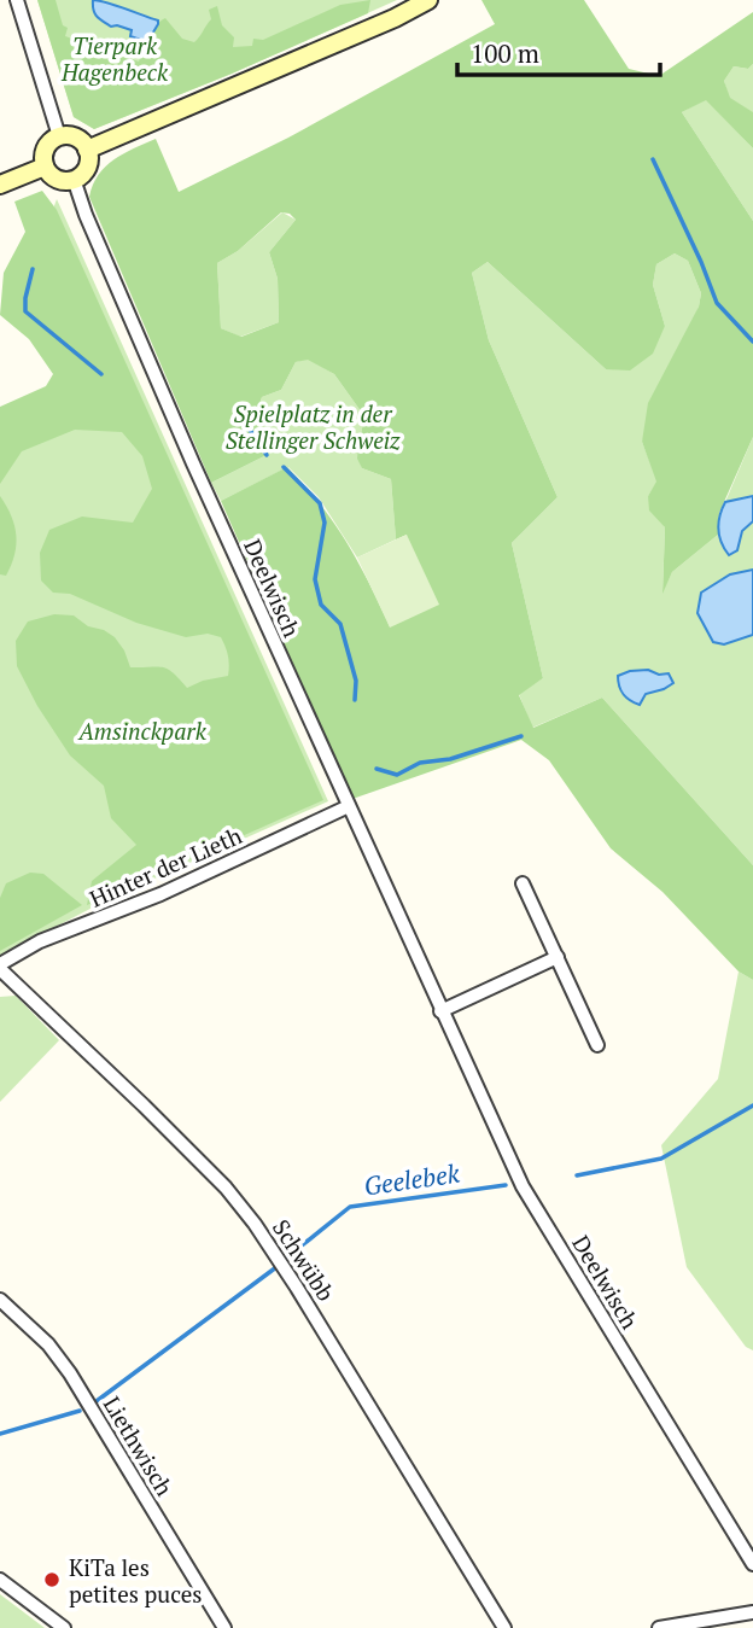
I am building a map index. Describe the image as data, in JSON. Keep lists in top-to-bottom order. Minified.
{"streets":{"street":["Deelwisch","Hinter der Lieth","Schwübb","Liethwisch"]},"crossings":[["Deelwisch","Hinter der Lieth"],["Hinter der Lieth","Schwübb"]],"water":["Geelebek"],"parks":["Tierpark Hagenbeck","Spielplatz in der Stellinger Schweiz","Amsinckpark"],"places":["KiTa les petites puces"],"scale_bar":"100 m"}
